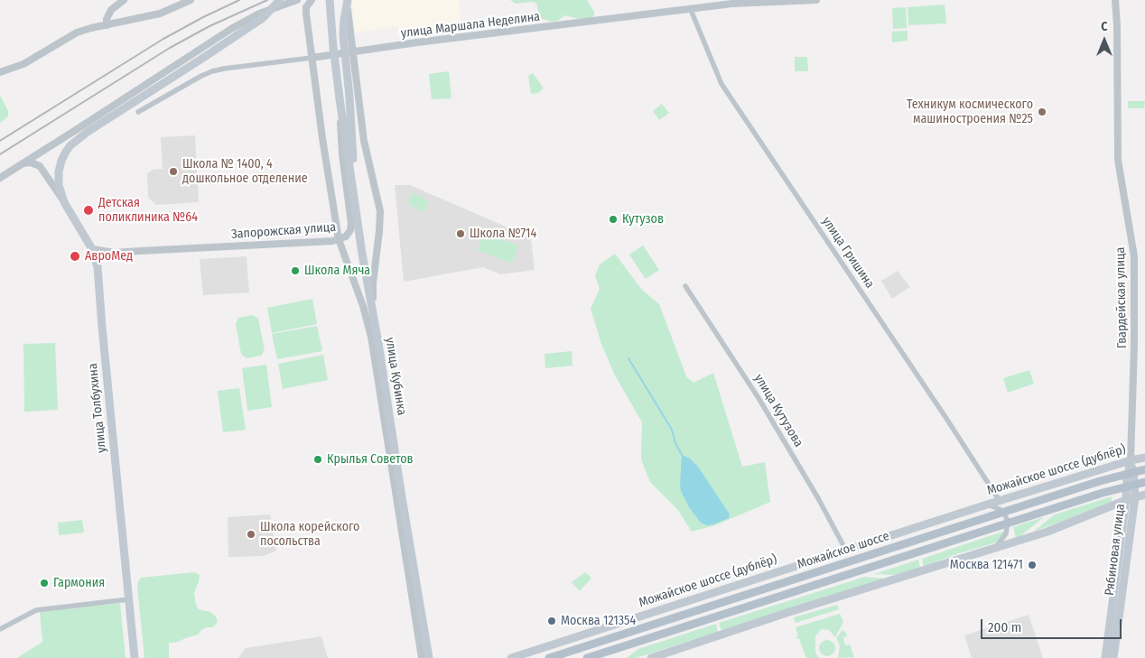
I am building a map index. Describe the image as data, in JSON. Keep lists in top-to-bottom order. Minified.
{"streets":{"main road":["улица Кубинка","улица Толбухина","Можайское шоссе (дублёр)","Рябиновая улица","Можайское шоссе"],"street":["улица Маршала Неделина","Запорожская улица","улица Гришина","Гвардейская улица","улица Кутузова"]},"crossings":[["улица Маршала Неделина","улица Гришина"],["Запорожская улица","улица Кубинка"],["Запорожская улица","улица Толбухина"],["улица Гришина","Можайское шоссе (дублёр)"],["Гвардейская улица","Можайское шоссе (дублёр)"],["Гвардейская улица","Рябиновая улица"],["улица Кутузова","Можайское шоссе (дублёр)"],["Можайское шоссе (дублёр)","Рябиновая улица"]],"places":["Техникум космического машиностроения №25","Школа № 1400, 4 дошкольное отделение","Детская поликлиника №64","Кутузов","Школа №714","АвроМед","Школа Мяча","Крылья Советов","Школа корейского посольства","Москва 121471","Гармония","Москва 121354"],"scale_bar":"200 m","north":"top"}
